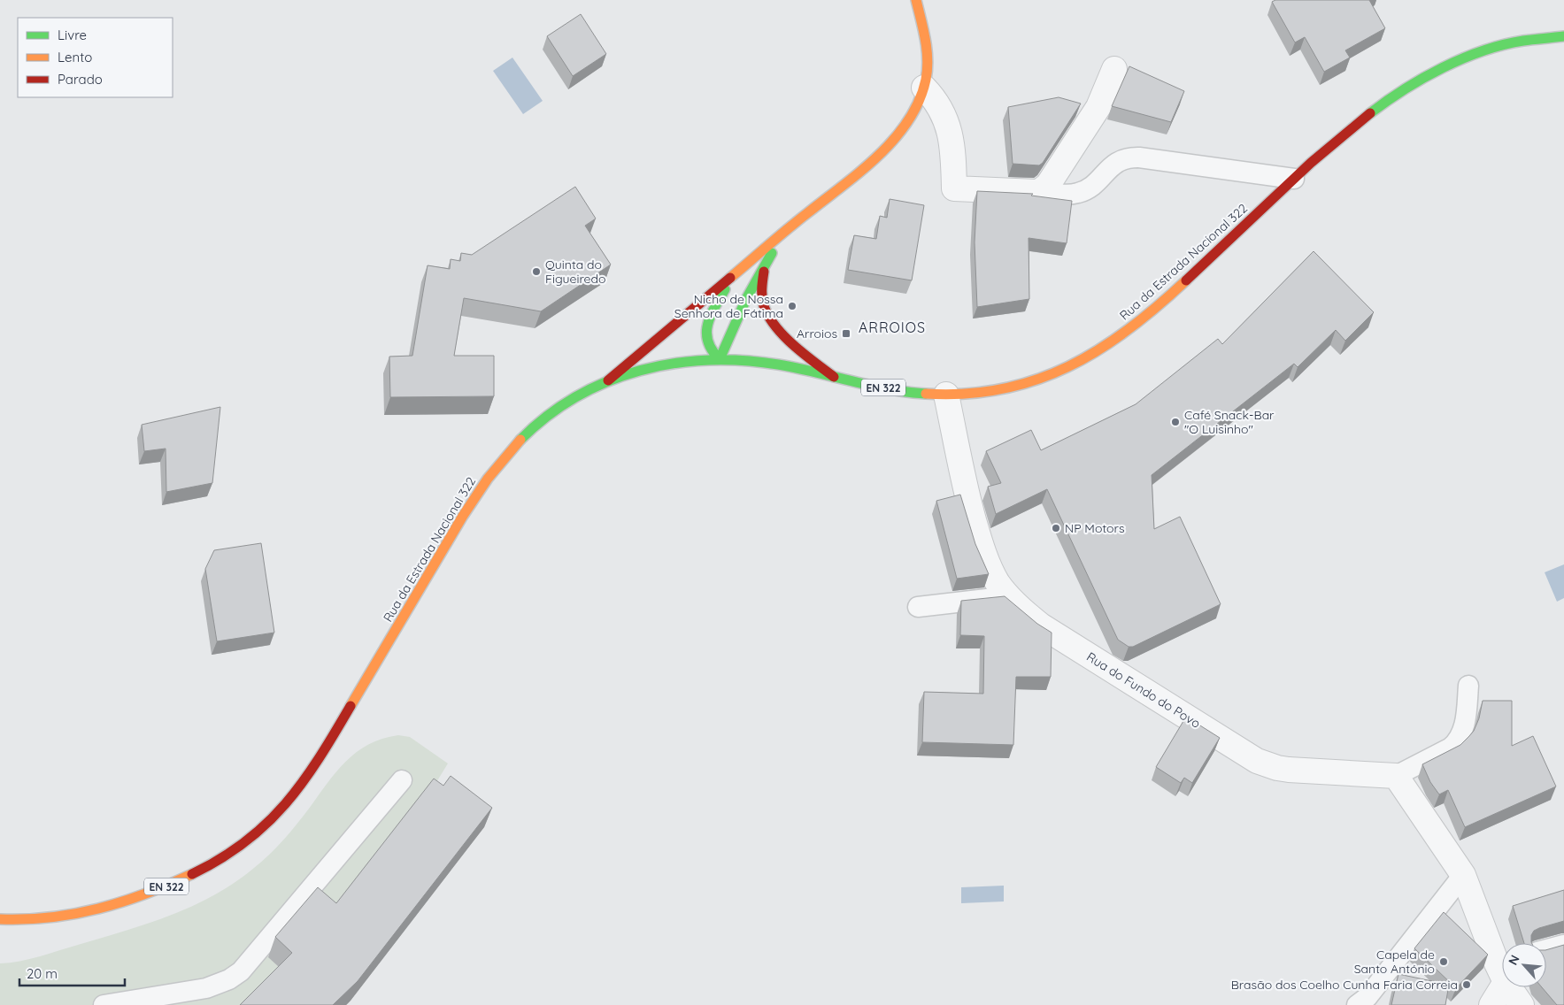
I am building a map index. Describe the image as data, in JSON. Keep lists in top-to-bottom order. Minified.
{"streets":{"main road":["Rua da Estrada Nacional 322","EN 322"],"street":["Rua do Fundo do Povo"]},"crossings":[["Rua da Estrada Nacional 322","Rua do Fundo do Povo"]],"districts":["ARROIOS"],"places":{"other":["Quinta do Figueiredo","Nicho de Nossa Senhora de Fátima","Café Snack-Bar \"O Luisinho\"","NP Motors","Capela de Santo António","Brasão dos Coelho Cunha Faria Correia"],"transit":["Arroios"]},"legend":["Livre","Lento","Parado"],"scale_bar":"20 m","north":"top left"}
